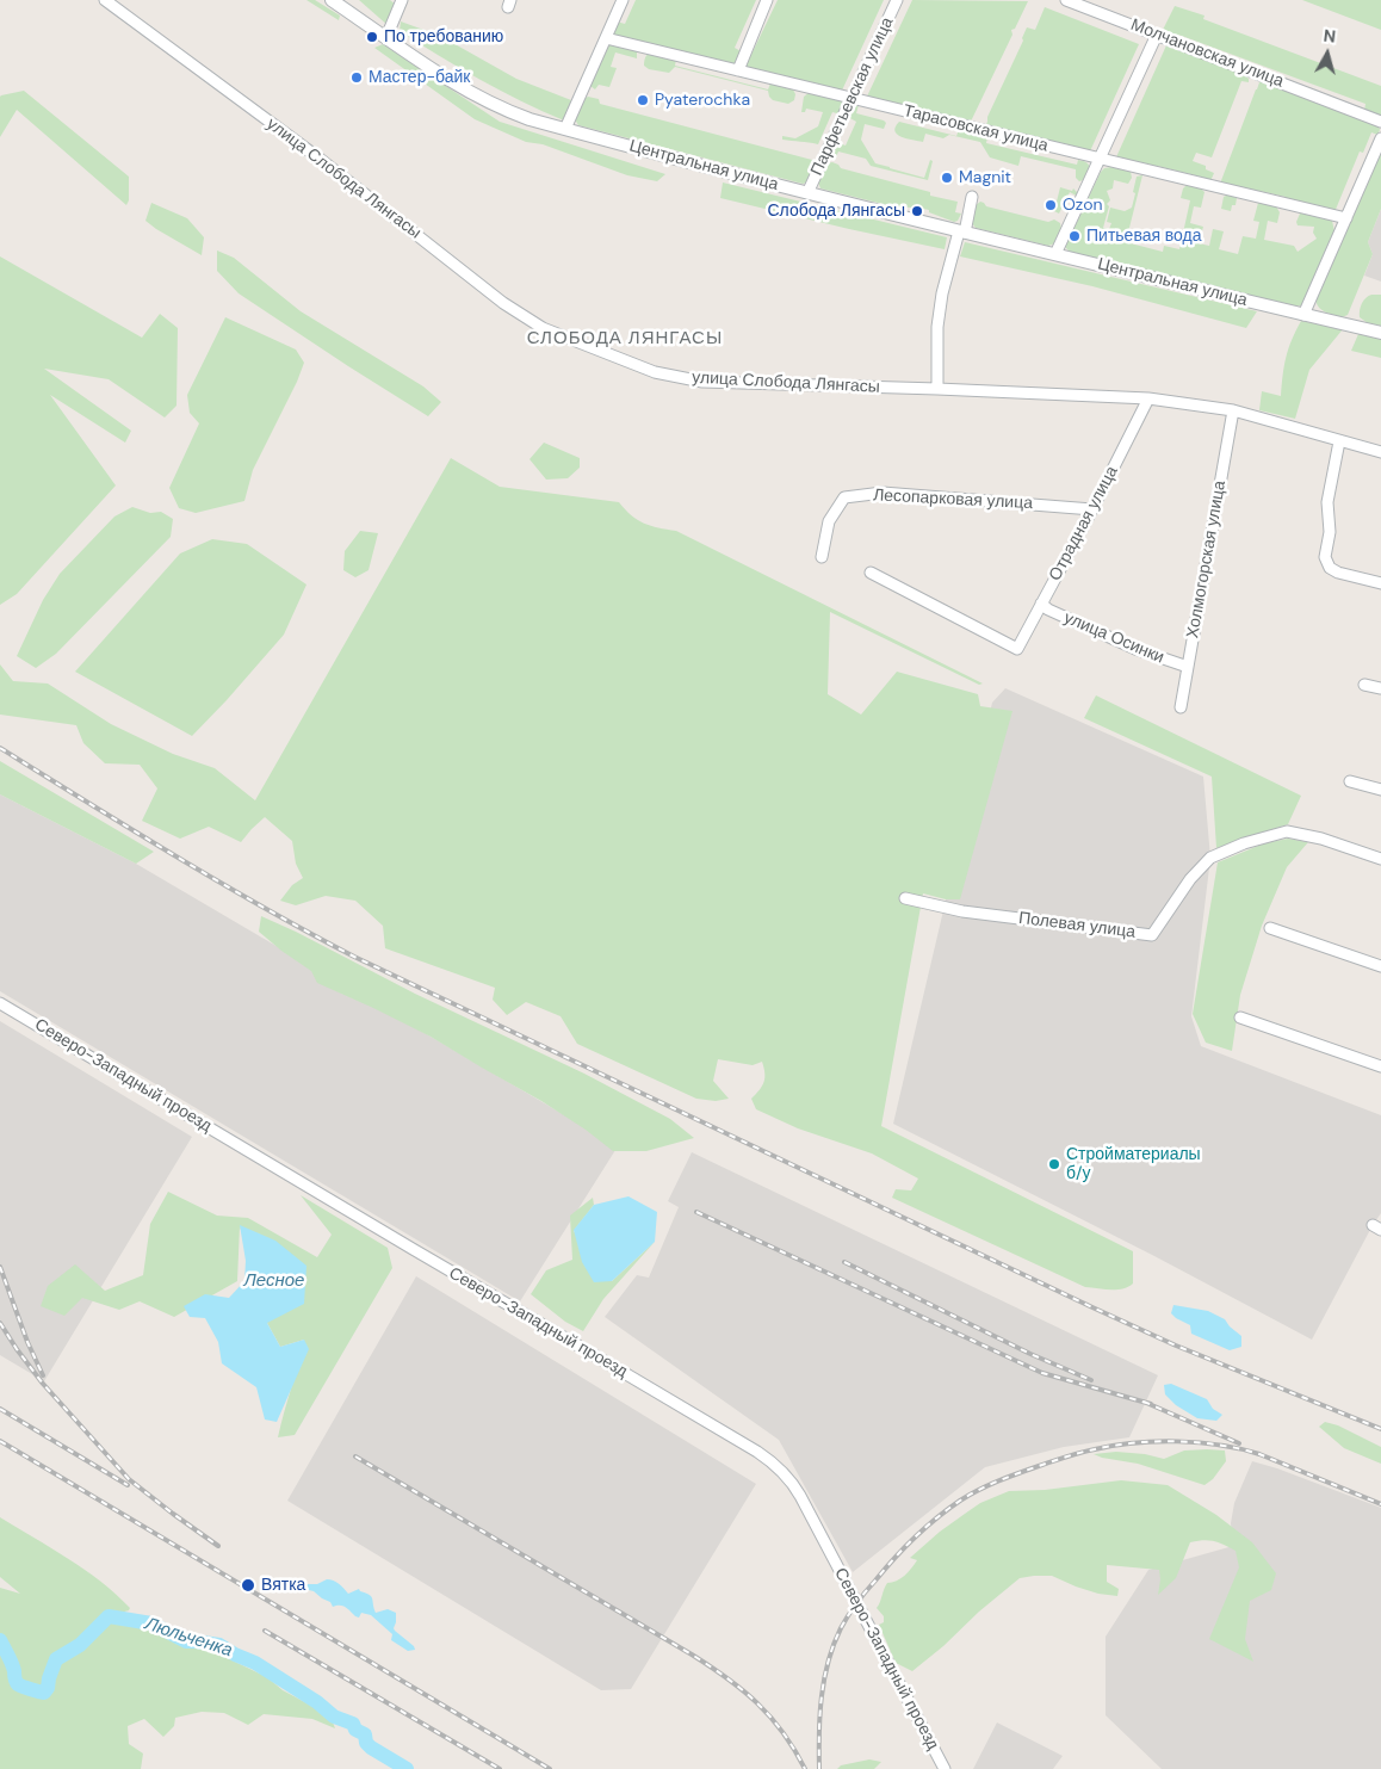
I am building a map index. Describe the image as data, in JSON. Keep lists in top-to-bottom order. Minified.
{"streets":{"street":["Молчановская улица","Парфетьевская улица","Тарасовская улица","Центральная улица","улица Слобода Лянгасы","Лесопарковая улица","Отрадная улица","Холмогорская улица","улица Осинки","Полевая улица","Северо-Западный проезд"]},"crossings":[["Парфетьевская улица","Тарасовская улица"],["Парфетьевская улица","Центральная улица"],["улица Слобода Лянгасы","Отрадная улица"],["улица Слобода Лянгасы","Холмогорская улица"],["Лесопарковая улица","Отрадная улица"],["Отрадная улица","улица Осинки"],["Холмогорская улица","улица Осинки"]],"districts":["СЛОБОДА ЛЯНГАСЫ"],"water":["Лесное","Люльченка"],"places":["По требованию","Мастер-байк","Pyaterochka","Magnit","Ozon","Слобода Лянгасы","Питьевая вода","Стройматериалы б/у","Вятка"],"north":"top"}
